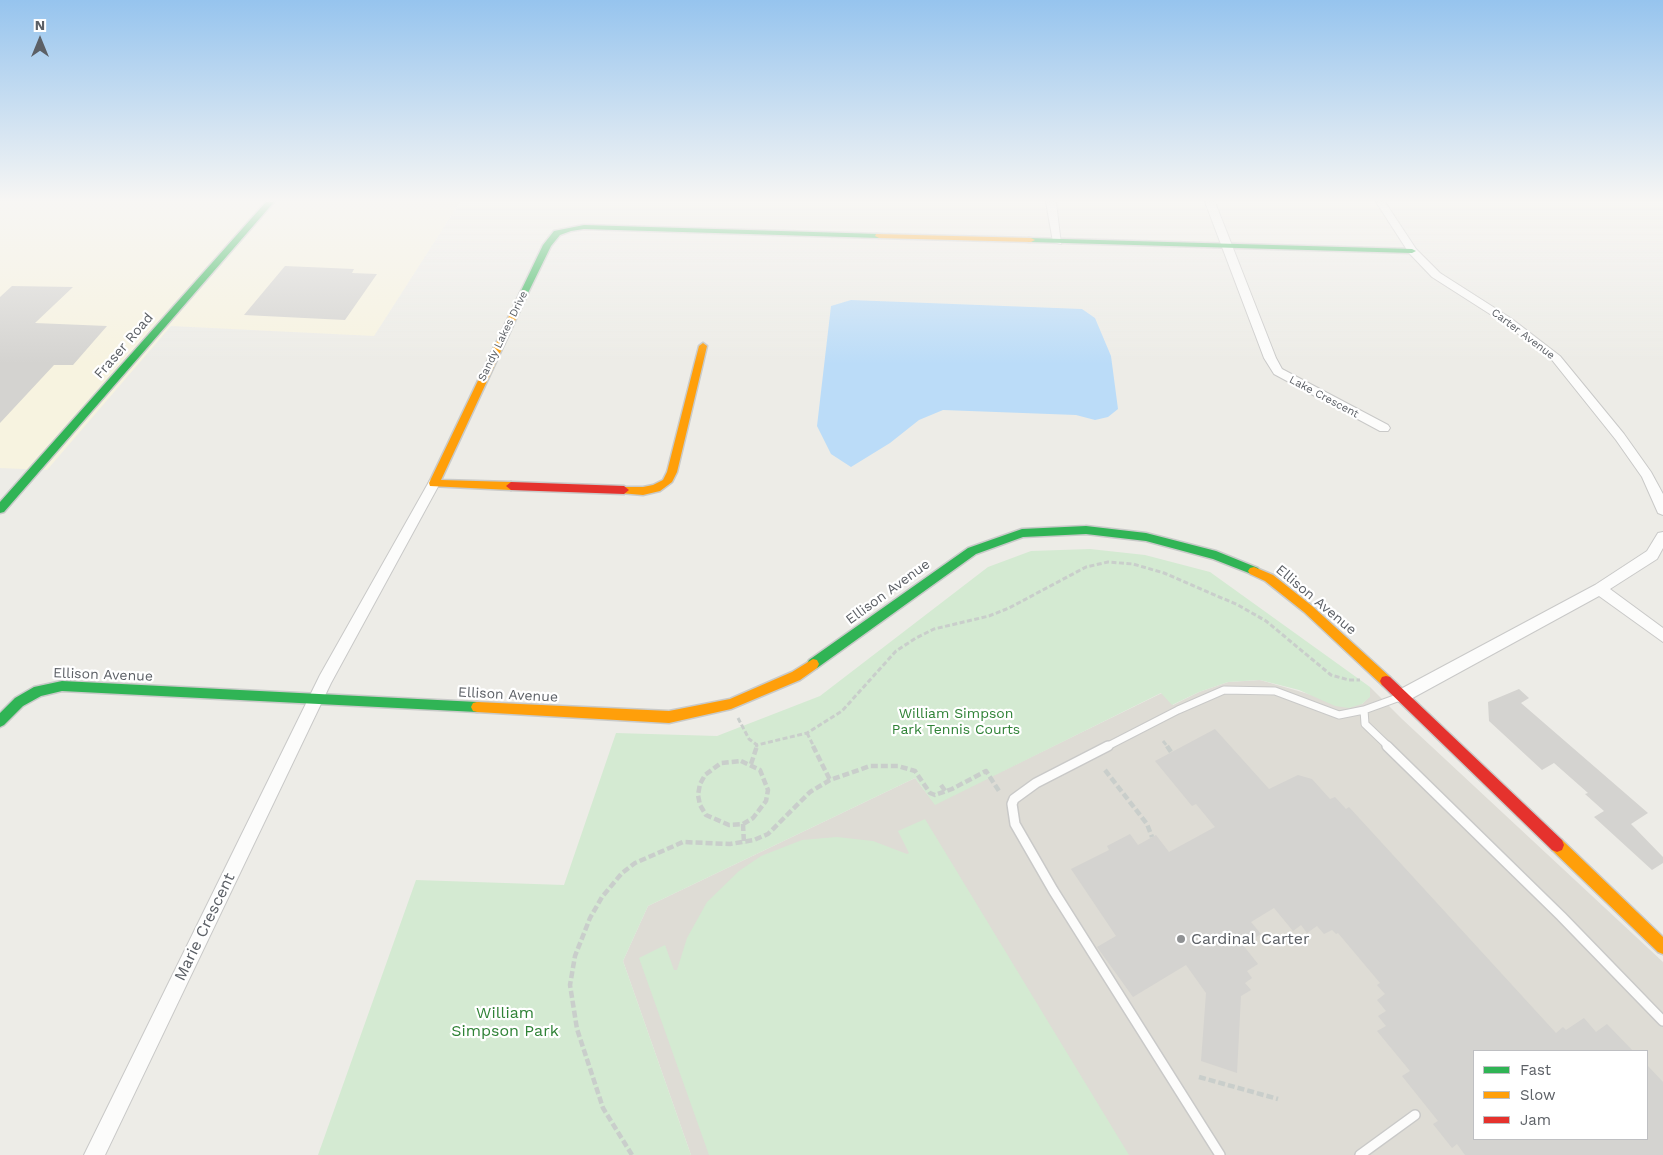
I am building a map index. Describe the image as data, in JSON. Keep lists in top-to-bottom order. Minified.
{"streets":{"street":["Carter Avenue","Sandy Lakes Drive","Fraser Road","Lake Crescent","Ellison Avenue","Marie Crescent"]},"crossings":[["Sandy Lakes Drive","Ellison Avenue"],["Sandy Lakes Drive","Marie Crescent"],["Ellison Avenue","Marie Crescent"]],"parks":["William Simpson Park Tennis Courts","William Simpson Park"],"places":["Cardinal Carter"],"legend":["Fast","Slow","Jam"],"north":"top"}
